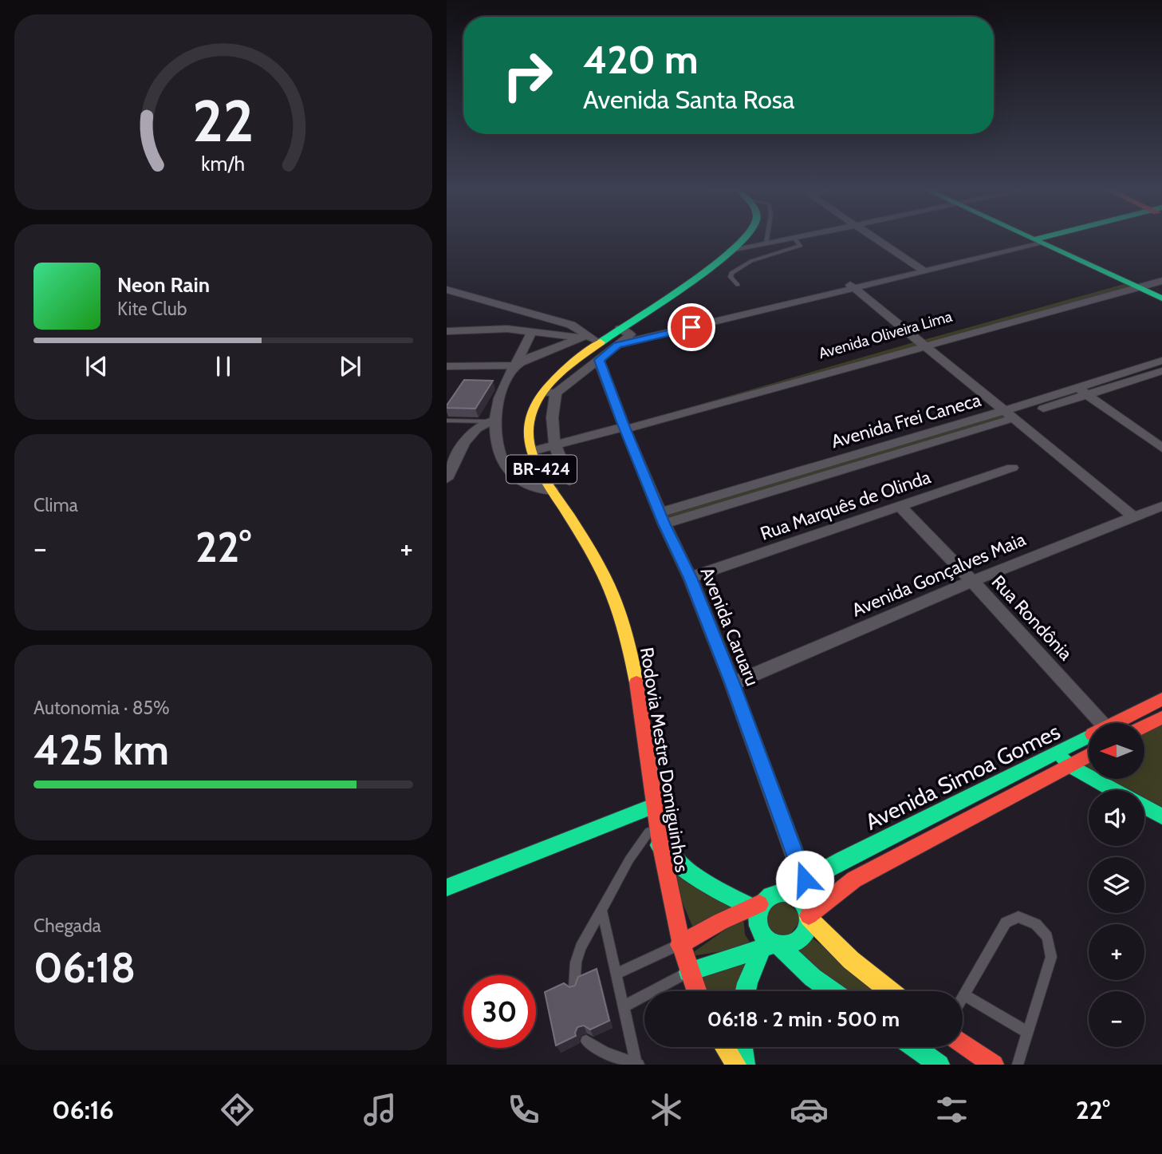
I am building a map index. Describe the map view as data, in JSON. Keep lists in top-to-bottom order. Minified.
{"streets":{"main road":["BR-424","Rodovia Mestre Domiguinhos","Avenida Simoa Gomes"],"street":["Avenida Oliveira Lima","Avenida Frei Caneca","Rua Marquês de Olinda","Avenida Gonçalves Maia","Rua Rondônia","Avenida Caruaru"]},"crossings":[["Avenida Oliveira Lima","Avenida Caruaru"],["Avenida Oliveira Lima","Rodovia Mestre Domiguinhos"],["Avenida Frei Caneca","Avenida Caruaru"],["Rua Marquês de Olinda","Rua Rondônia"],["Rua Marquês de Olinda","Avenida Caruaru"],["Avenida Gonçalves Maia","Rua Rondônia"],["Avenida Gonçalves Maia","Avenida Caruaru"],["Avenida Caruaru","Avenida Simoa Gomes"]],"north":"left","page":{"turn":["420 m","Avenida Santa Rosa"],"song":["Neon Rain","Kite Club"],"tile":["Clima",["Autonomia · 85%","425 km"],["Chegada","06:18"]],"heat":["−","22°","+"],"map_buttons":["+","−"],"limit":"30","trip":"06:18 · 2 min · 500 m","tabs":["06:16","22°"],"gauge":["22","km/h"]}}
